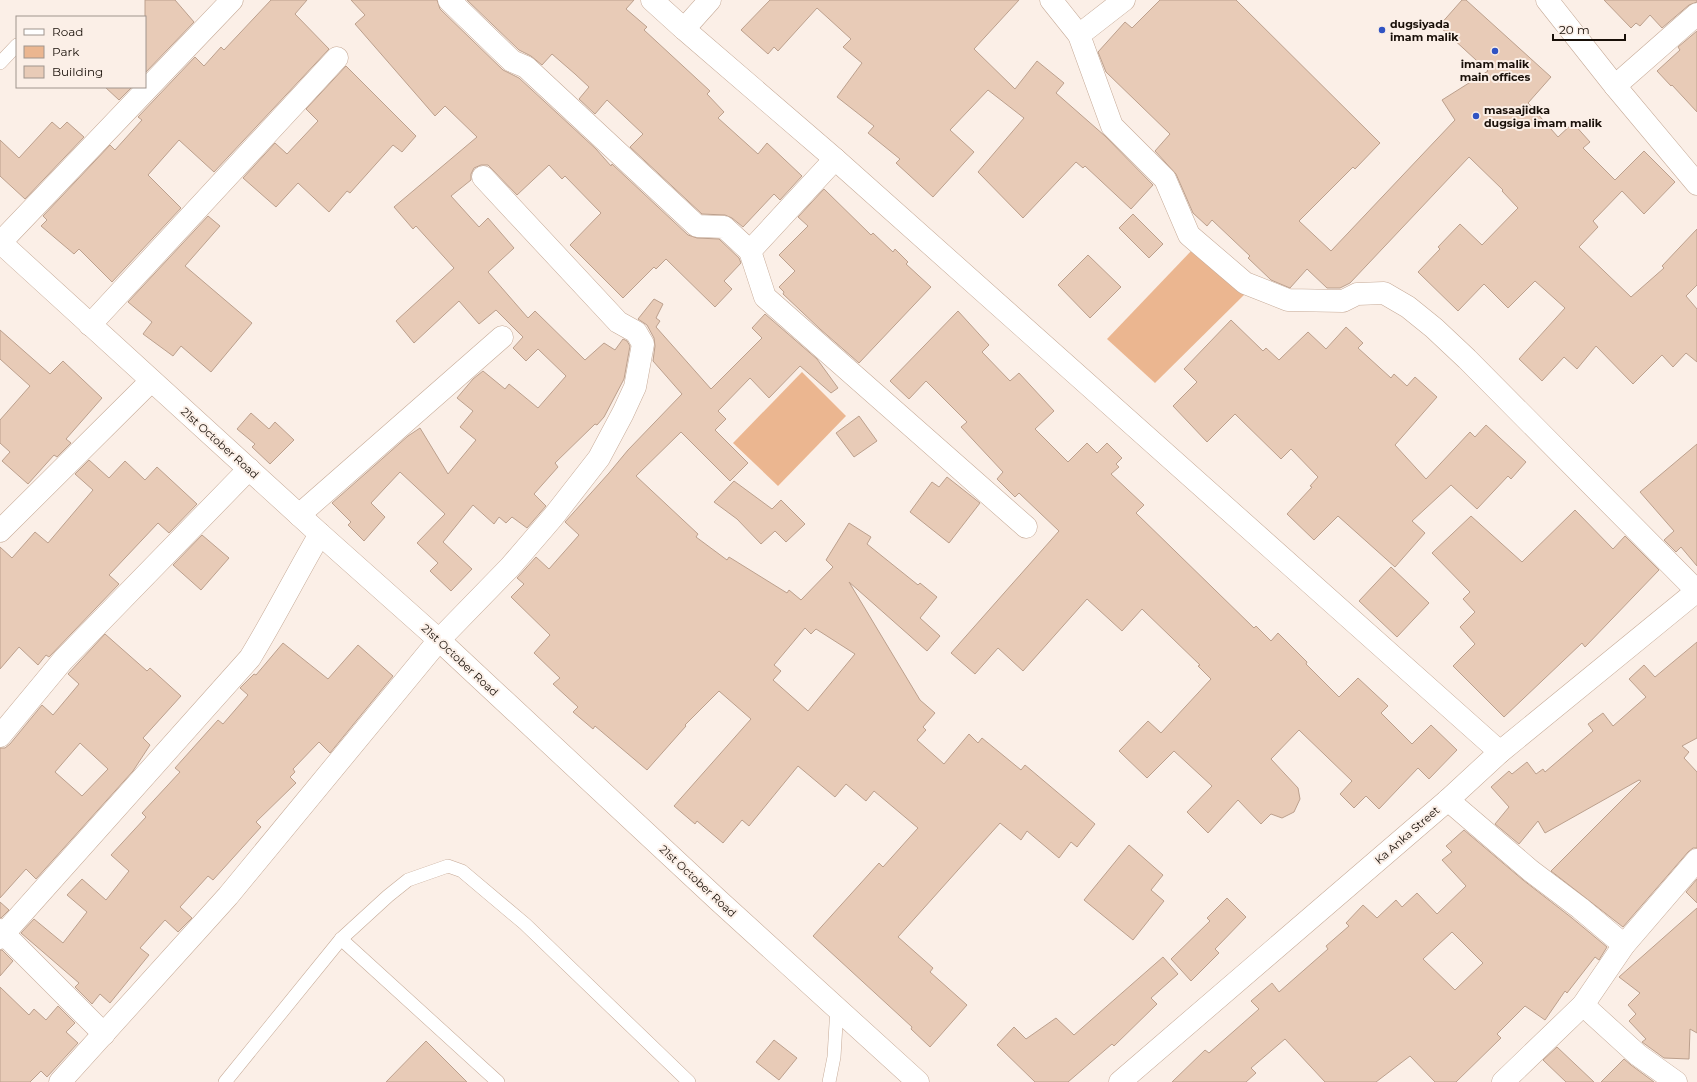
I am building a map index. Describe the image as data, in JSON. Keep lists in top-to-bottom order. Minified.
{"streets":{"street":["21st October Road","Ka Anka Street"]},"places":["dugsiyada imam malik","imam malik main offices","masaajidka dugsiga imam malik"],"legend":["Road","Park","Building"],"scale_bar":"20 m"}
